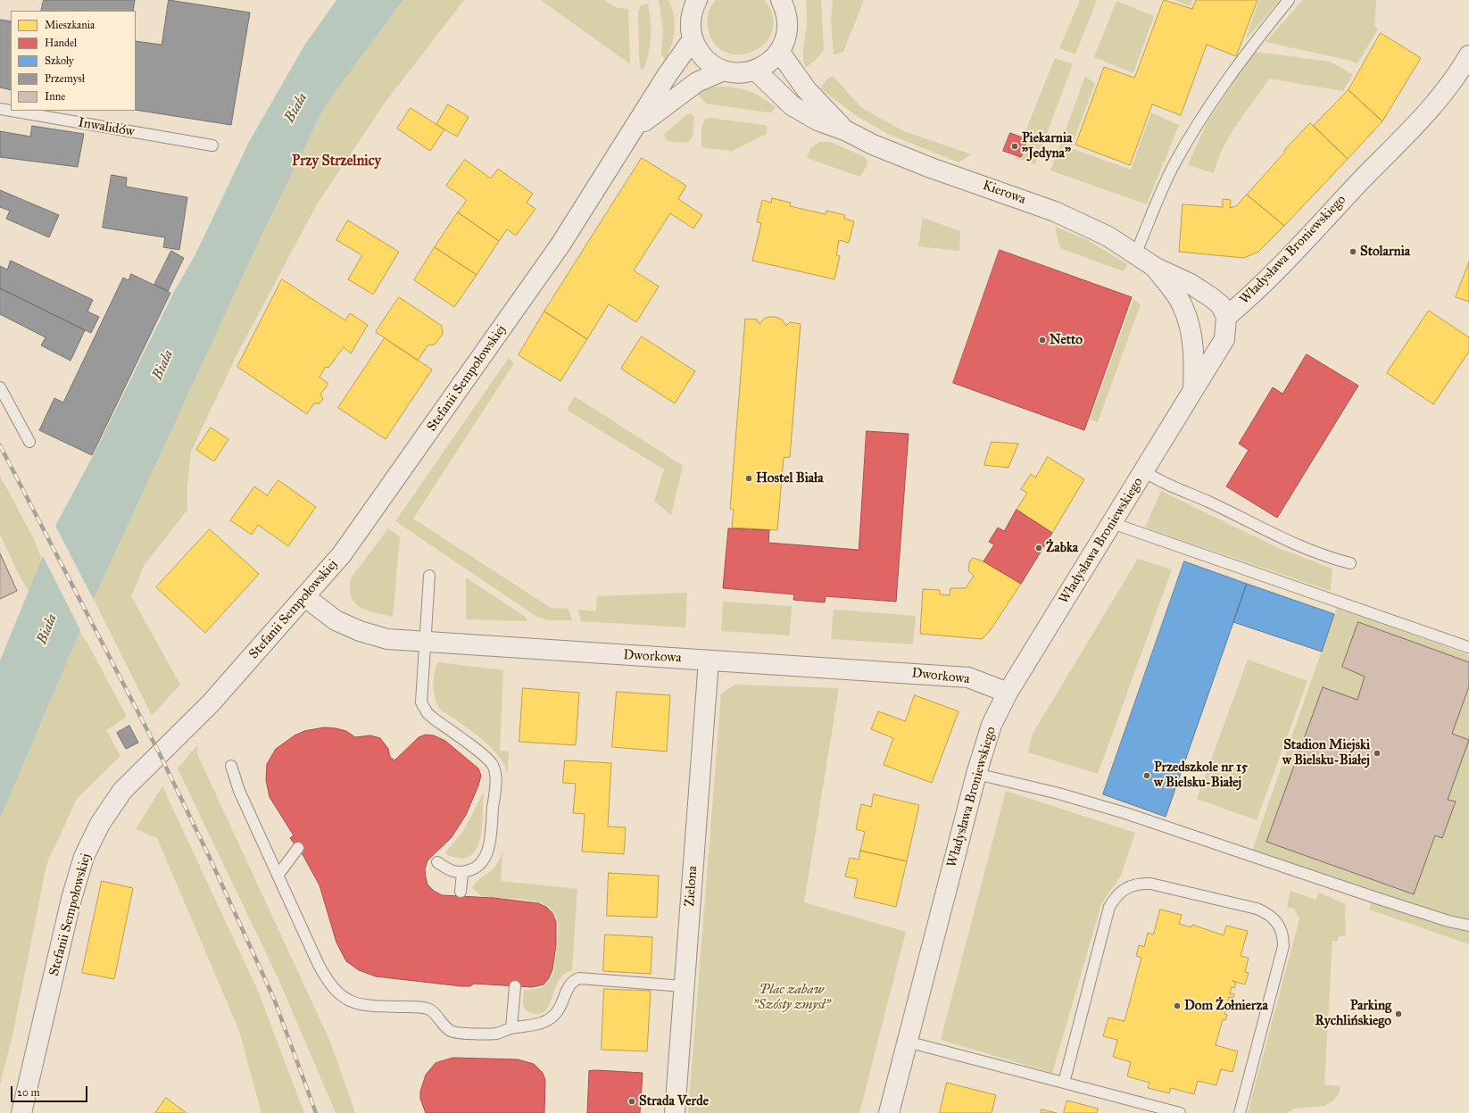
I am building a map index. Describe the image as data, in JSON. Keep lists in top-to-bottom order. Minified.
{"streets":{"street":["Kierowa","Władysława Broniewskiego","Stefanii Sempołowskiej","Dworkowa","Zielona"],"lane":["Inwalidów"]},"crossings":[["Kierowa","Władysława Broniewskiego"],["Władysława Broniewskiego","Dworkowa"],["Stefanii Sempołowskiej","Dworkowa"],["Dworkowa","Zielona"]],"districts":["Przy Strzelnicy"],"water":["Biała"],"parks":["Plac zabaw \"Szósty zmysł\""],"places":["Piekarnia \"Jedyna\"","Stolarnia","Netto","Hostel Biała","Żabka","Stadion Miejski w Bielsku-Białej","Przedszkole nr 15 w Bielsku-Białej","Dom Żołnierza","Parking Rychlińskiego","Strada Verde"],"legend":["Mieszkania","Handel","Szkoły","Przemysł","Inne"],"scale_bar":"20 m"}
